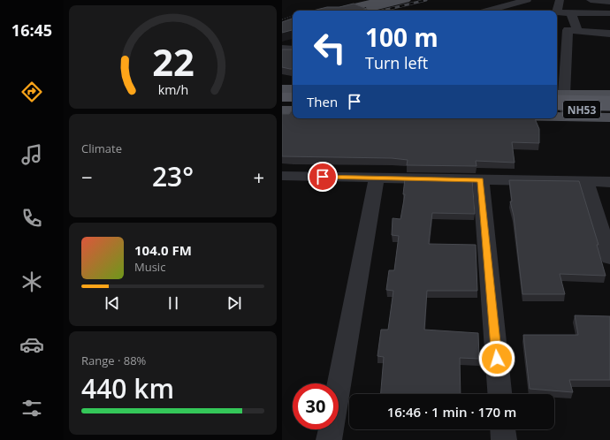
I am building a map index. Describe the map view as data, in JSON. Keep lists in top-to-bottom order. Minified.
{"streets":{"highway":["NH53"]},"page":{"tabs":"16:45","turn":["100 m","Turn left"],"then":"Then","tile":["Climate",["Range · 88%","440 km"]],"heat":["−","23°","+"],"song":["104.0 FM","Music"],"limit":"30","trip":"16:46 · 1 min · 170 m","gauge":["22","km/h"]}}
